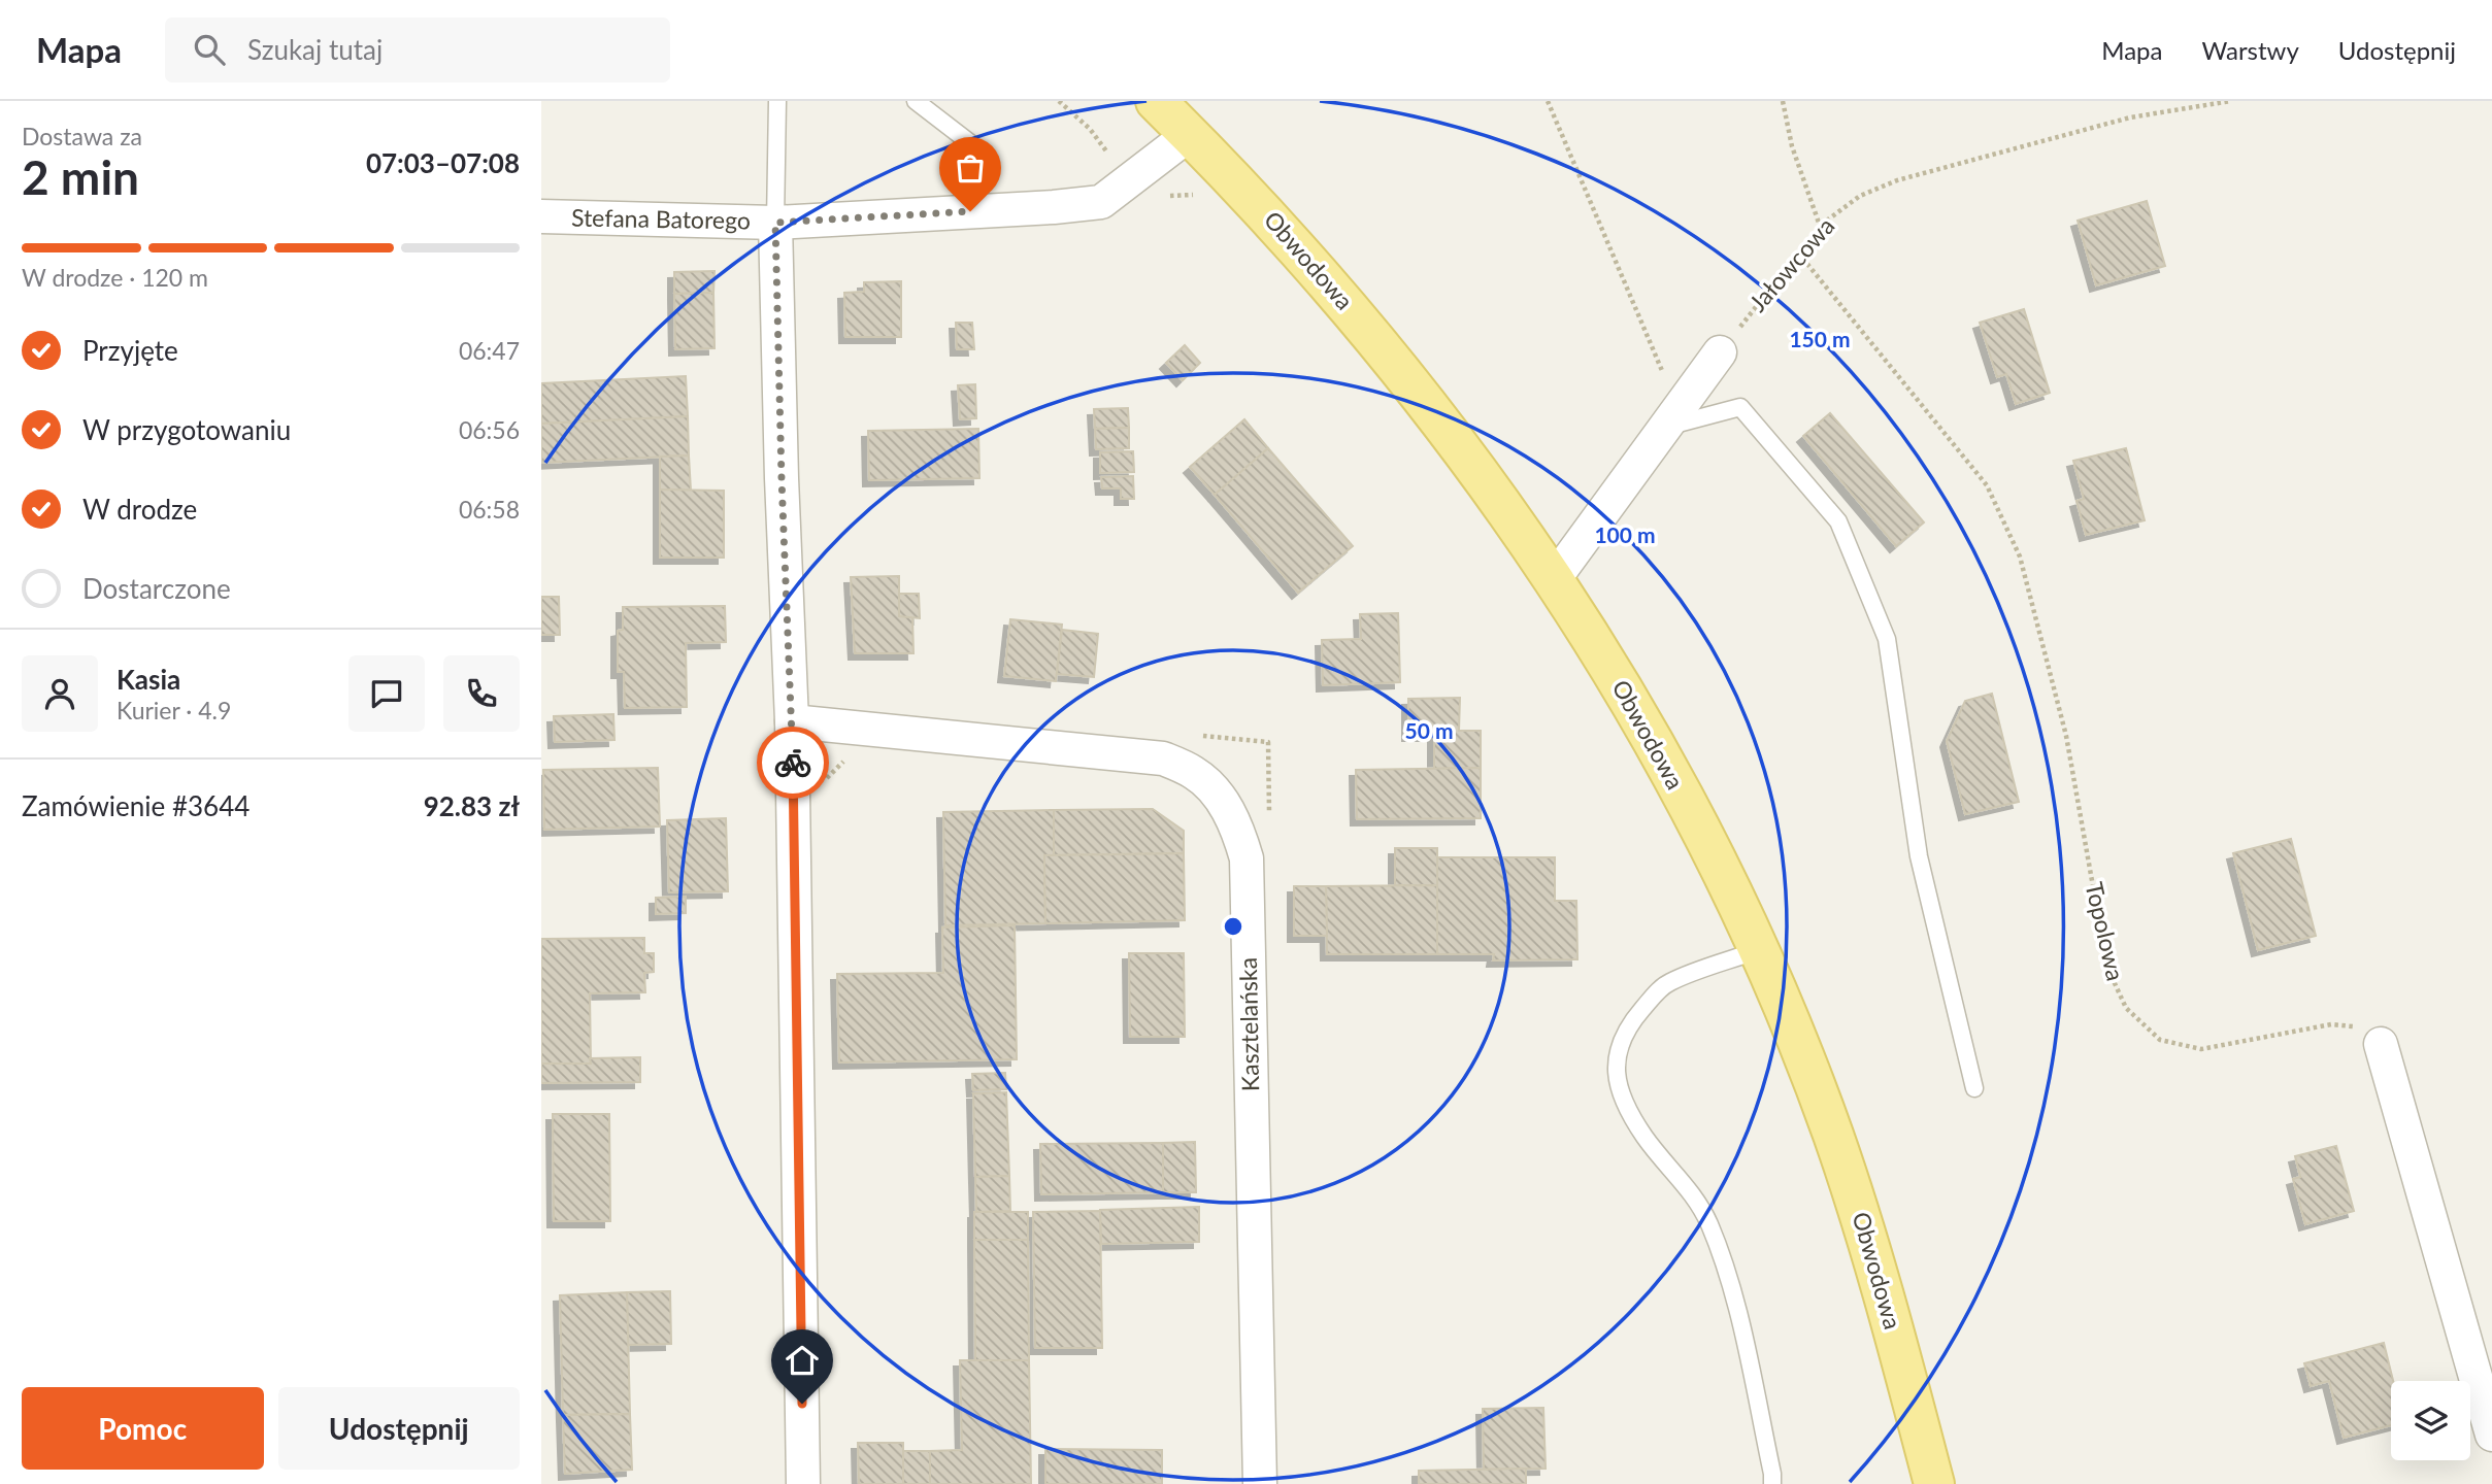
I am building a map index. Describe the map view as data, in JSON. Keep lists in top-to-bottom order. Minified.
{"streets":{"main road":["Obwodowa"],"street":["Stefana Batorego","Kasztelańska"],"path":["Jałowcowa","Topolowa"]},"crossings":[["Stefana Batorego","Obwodowa"],["Jałowcowa","Topolowa"]],"page":{"header":"Mapa","search":"Szukaj tutaj","nav":["Mapa","Warstwy","Udostępnij"],"heading":["2 min","Dostawa za","07:03–07:08"],"panel":["Kasia","Kurier · 4.9","Zamówienie #3644","92.83 zł"],"bar":"W drodze · 120 m","list":[["Przyjęte","06:47"],["W przygotowaniu","06:56"],["W drodze","06:58"],"Dostarczone"],"buttons":["Pomoc","Udostępnij"]},"rings":["150 m","100 m","50 m"]}
